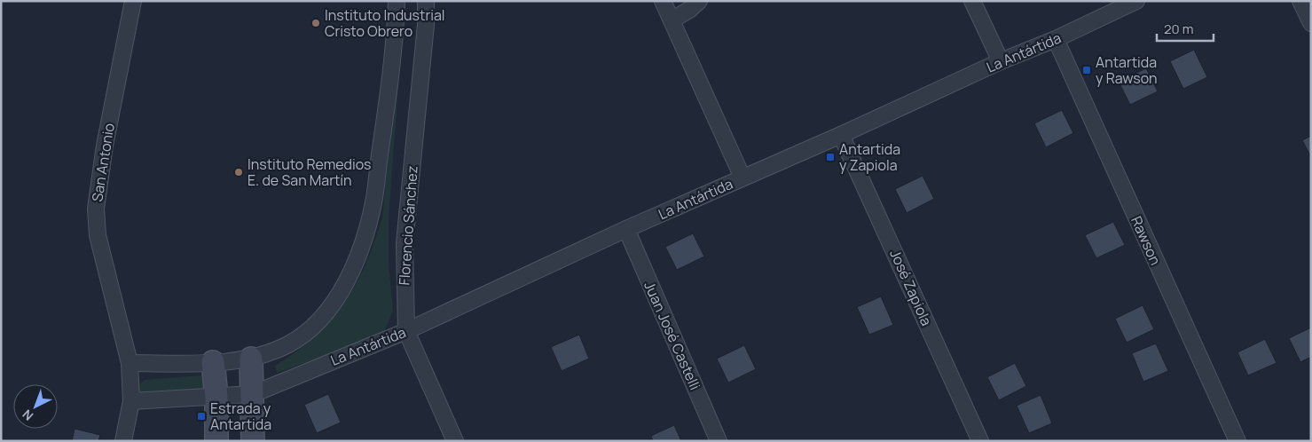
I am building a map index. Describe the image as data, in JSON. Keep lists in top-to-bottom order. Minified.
{"streets":{"street":["La Antártida","San Antonio","Florencio Sánchez","Rawson","José Zapiola","Juan José Castelli"]},"crossings":[["La Antártida","San Antonio"],["La Antártida","Florencio Sánchez"],["La Antártida","Rawson"],["La Antártida","José Zapiola"],["La Antártida","Juan José Castelli"]],"places":{"other":["Instituto Industrial Cristo Obrero","Instituto Remedios E. de San Martín"],"transit":["Antartida y Rawson","Antartida y Zapiola","Estrada y Antartida"]},"scale_bar":"20 m","north":"bottom left"}
